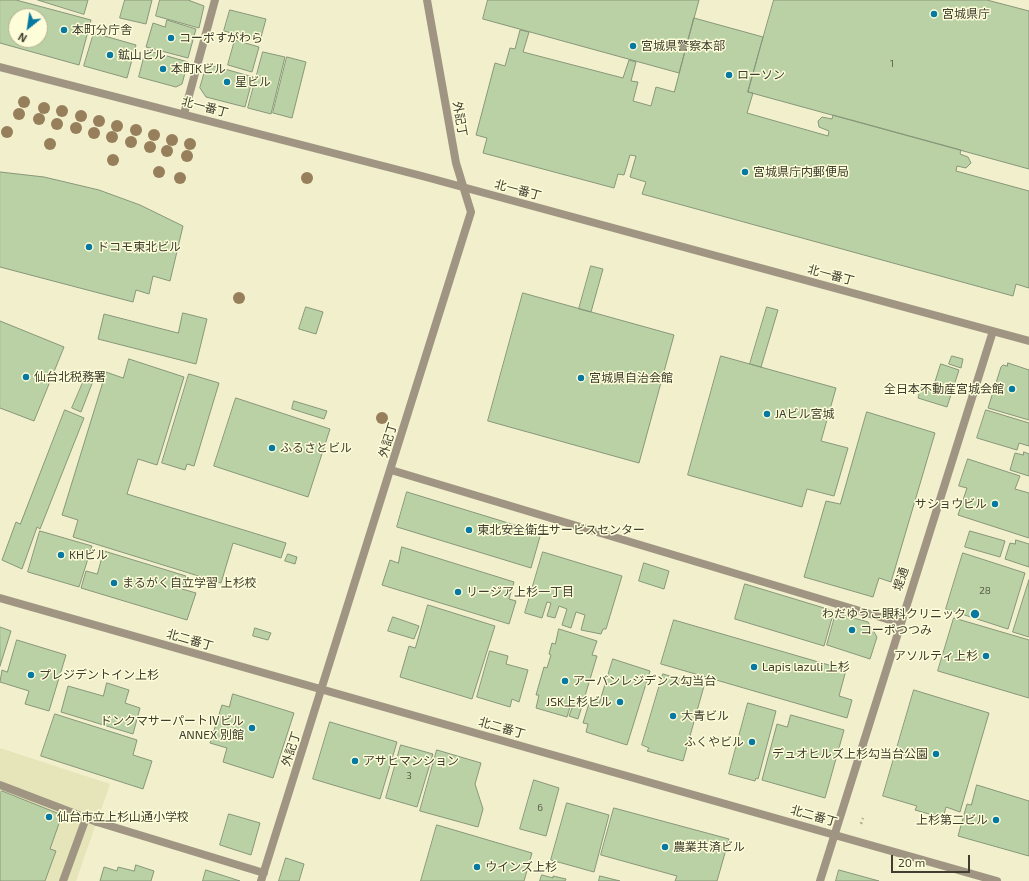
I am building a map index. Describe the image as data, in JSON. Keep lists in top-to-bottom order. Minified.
{"streets":{"street":["北一番丁","外記丁","堤通","北二番丁"]},"crossings":[["北一番丁","外記丁"],["北一番丁","堤通"],["外記丁","北二番丁"],["堤通","北二番丁"]],"places":["宮城県庁","本町分庁舎","コーポすがわら","宮城県警察本部","鉱山ビル","本町Kビル","ローソン","星ビル","宮城県庁内郵便局","ドコモ東北ビル","仙台北税務署","宮城県自治会館","全日本不動産宮城会館","JAビル宮城","ふるさとビル","サショウビル","東北安全衛生サービスセンター","KHビル","まるがく自立学習 上杉校","リージア上杉一丁目","わだゆうこ眼科クリニック","コーポつつみ","アソルティ上杉","Lapis lazuli 上杉","プレジデントイン上杉","アーバンレジデンス勾当台","JSK上杉ビル","大青ビル","ドンクマサーパートⅣビル ANNEX 別館","ふくやビル","デュオヒルズ上杉勾当台公園","アサヒマンション","仙台市立上杉山通小学校","上杉第二ビル","農業共済ビル","ウインズ上杉"],"house_numbers":["1","28","3","6"],"scale_bar":"20 m","north":"bottom left"}
